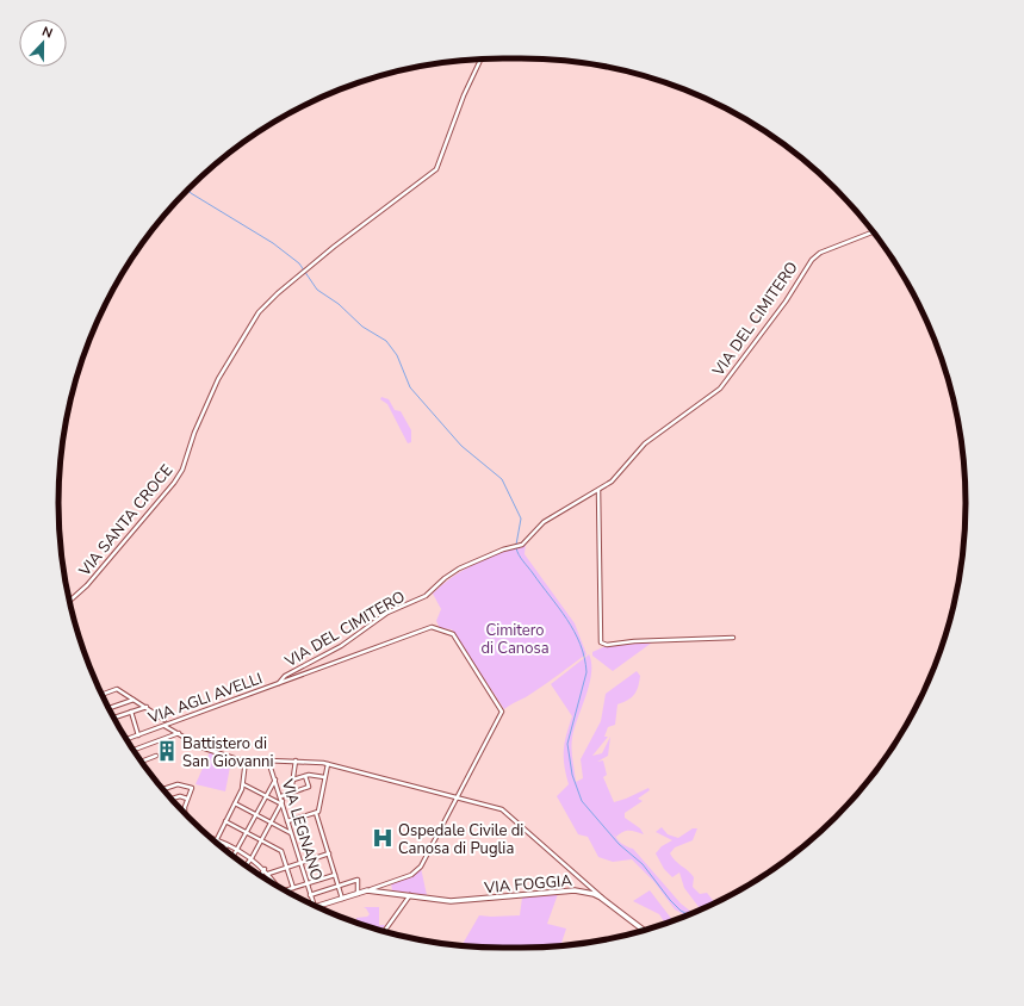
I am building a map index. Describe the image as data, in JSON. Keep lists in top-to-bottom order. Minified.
{"streets":{"main road":["VIA FOGGIA"],"street":["VIA DEL CIMITERO","VIA SANTA CROCE","VIA AGLI AVELLI","VIA LEGNANO"]},"crossings":[["VIA DEL CIMITERO","VIA AGLI AVELLI"]],"parks":["Cimitero di Canosa"],"places":{"building":["Battistero di San Giovanni"],"hospital":["Ospedale Civile di Canosa di Puglia"]},"north":"top"}
